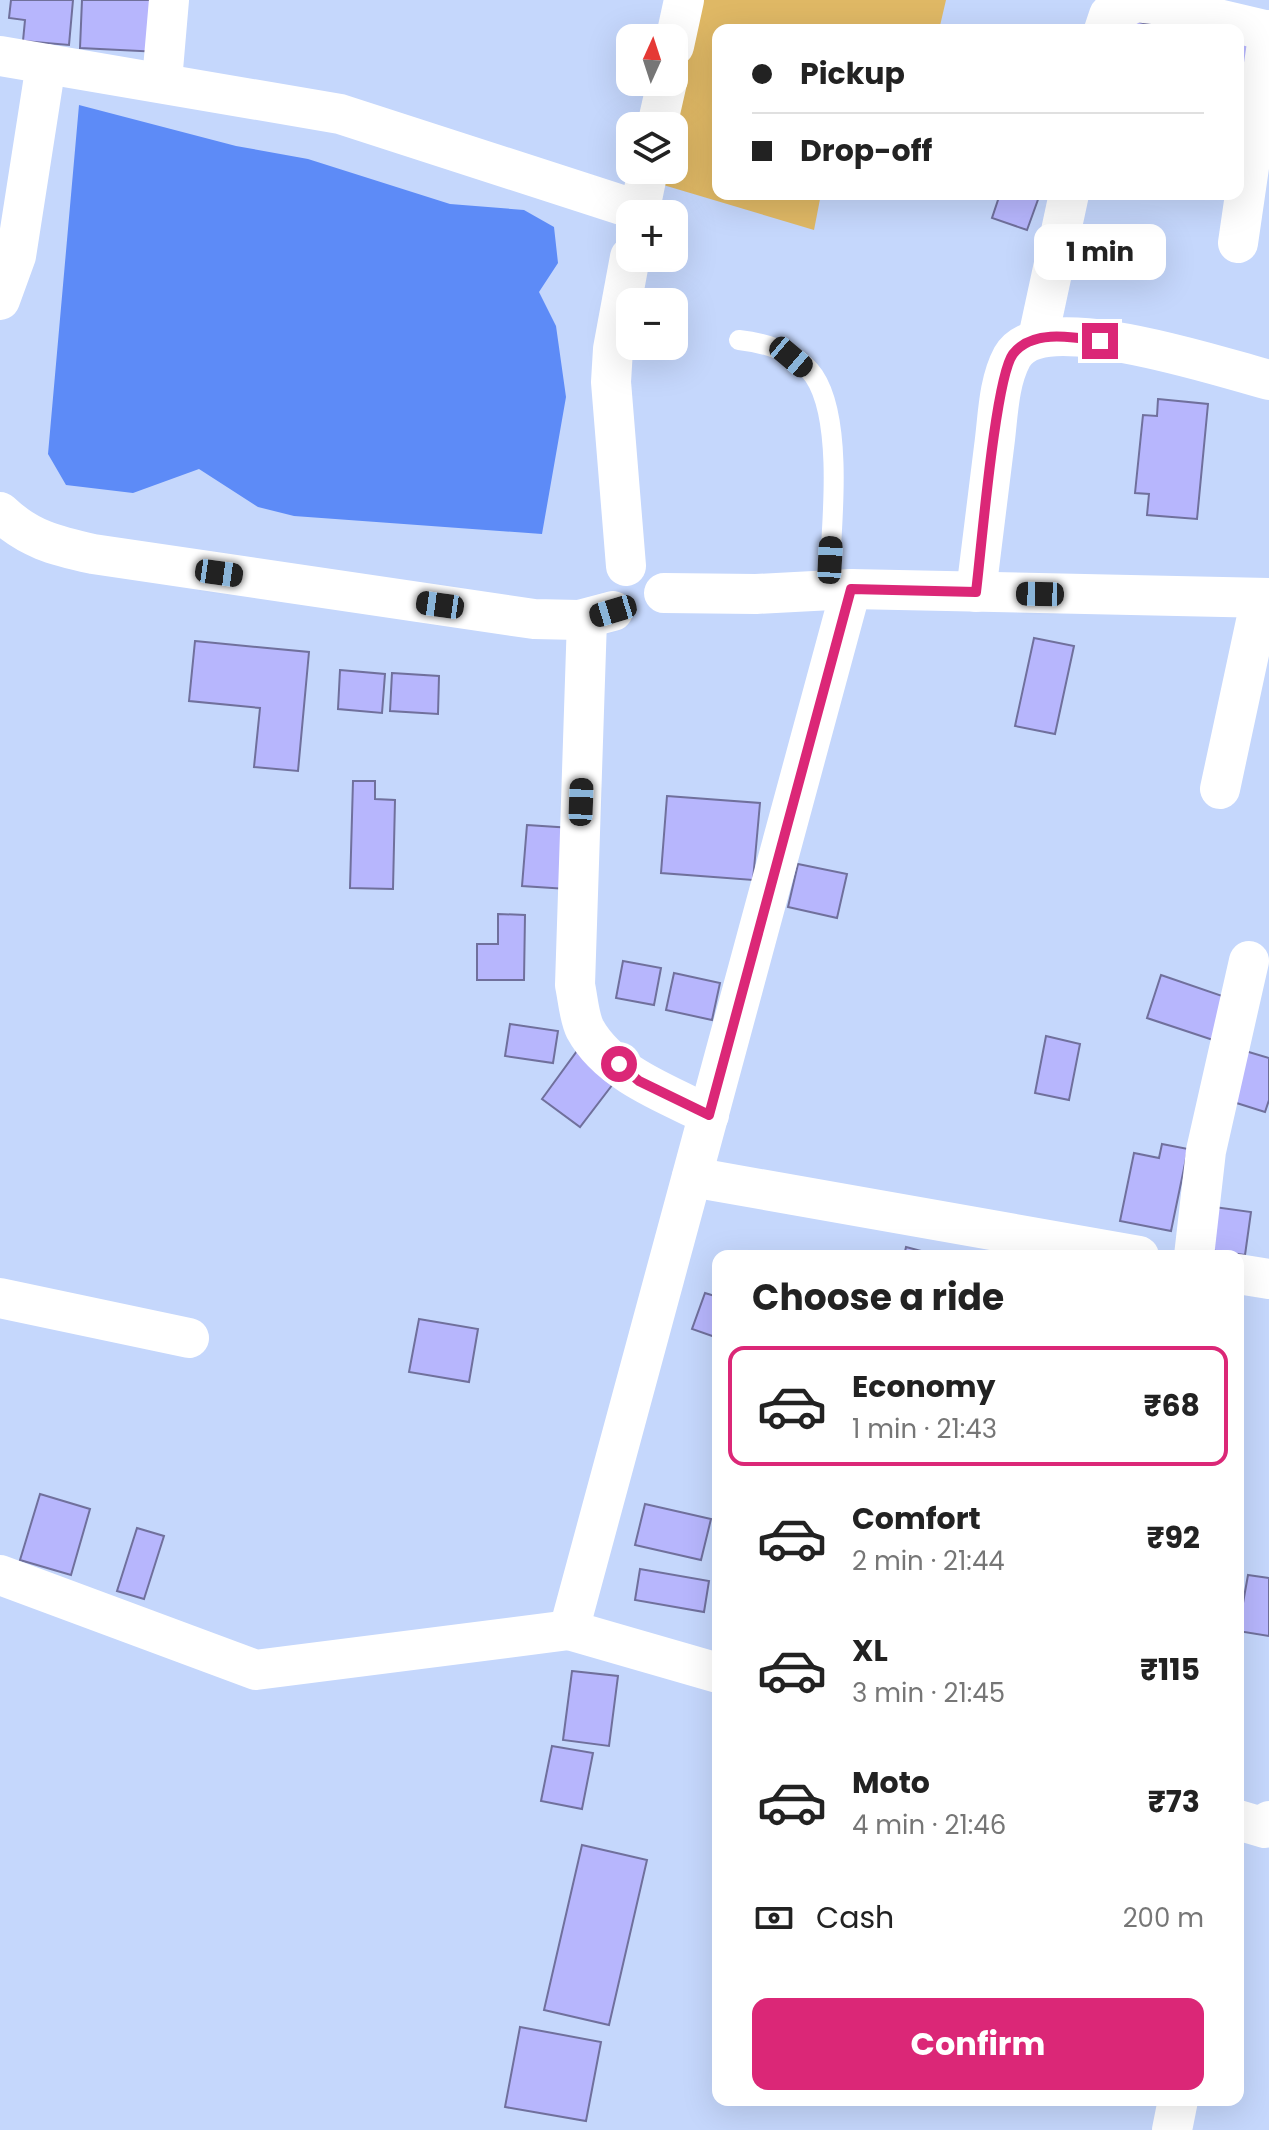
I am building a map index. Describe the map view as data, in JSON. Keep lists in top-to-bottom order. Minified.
{"north":"top","page":{"map_buttons":["+","−"],"banner":["Pickup","Drop-off"],"bubble":"1 min","heading":"Choose a ride","list":[{"name":"Economy","note":"1 min · 21:43","value":"₹68"},{"name":"Comfort","note":"2 min · 21:44","value":"₹92"},{"name":"XL","note":"3 min · 21:45","value":"₹115"},{"name":"Moto","note":"4 min · 21:46","value":"₹73"}],"pay":["Cash","200 m"],"buttons":"Confirm"}}
